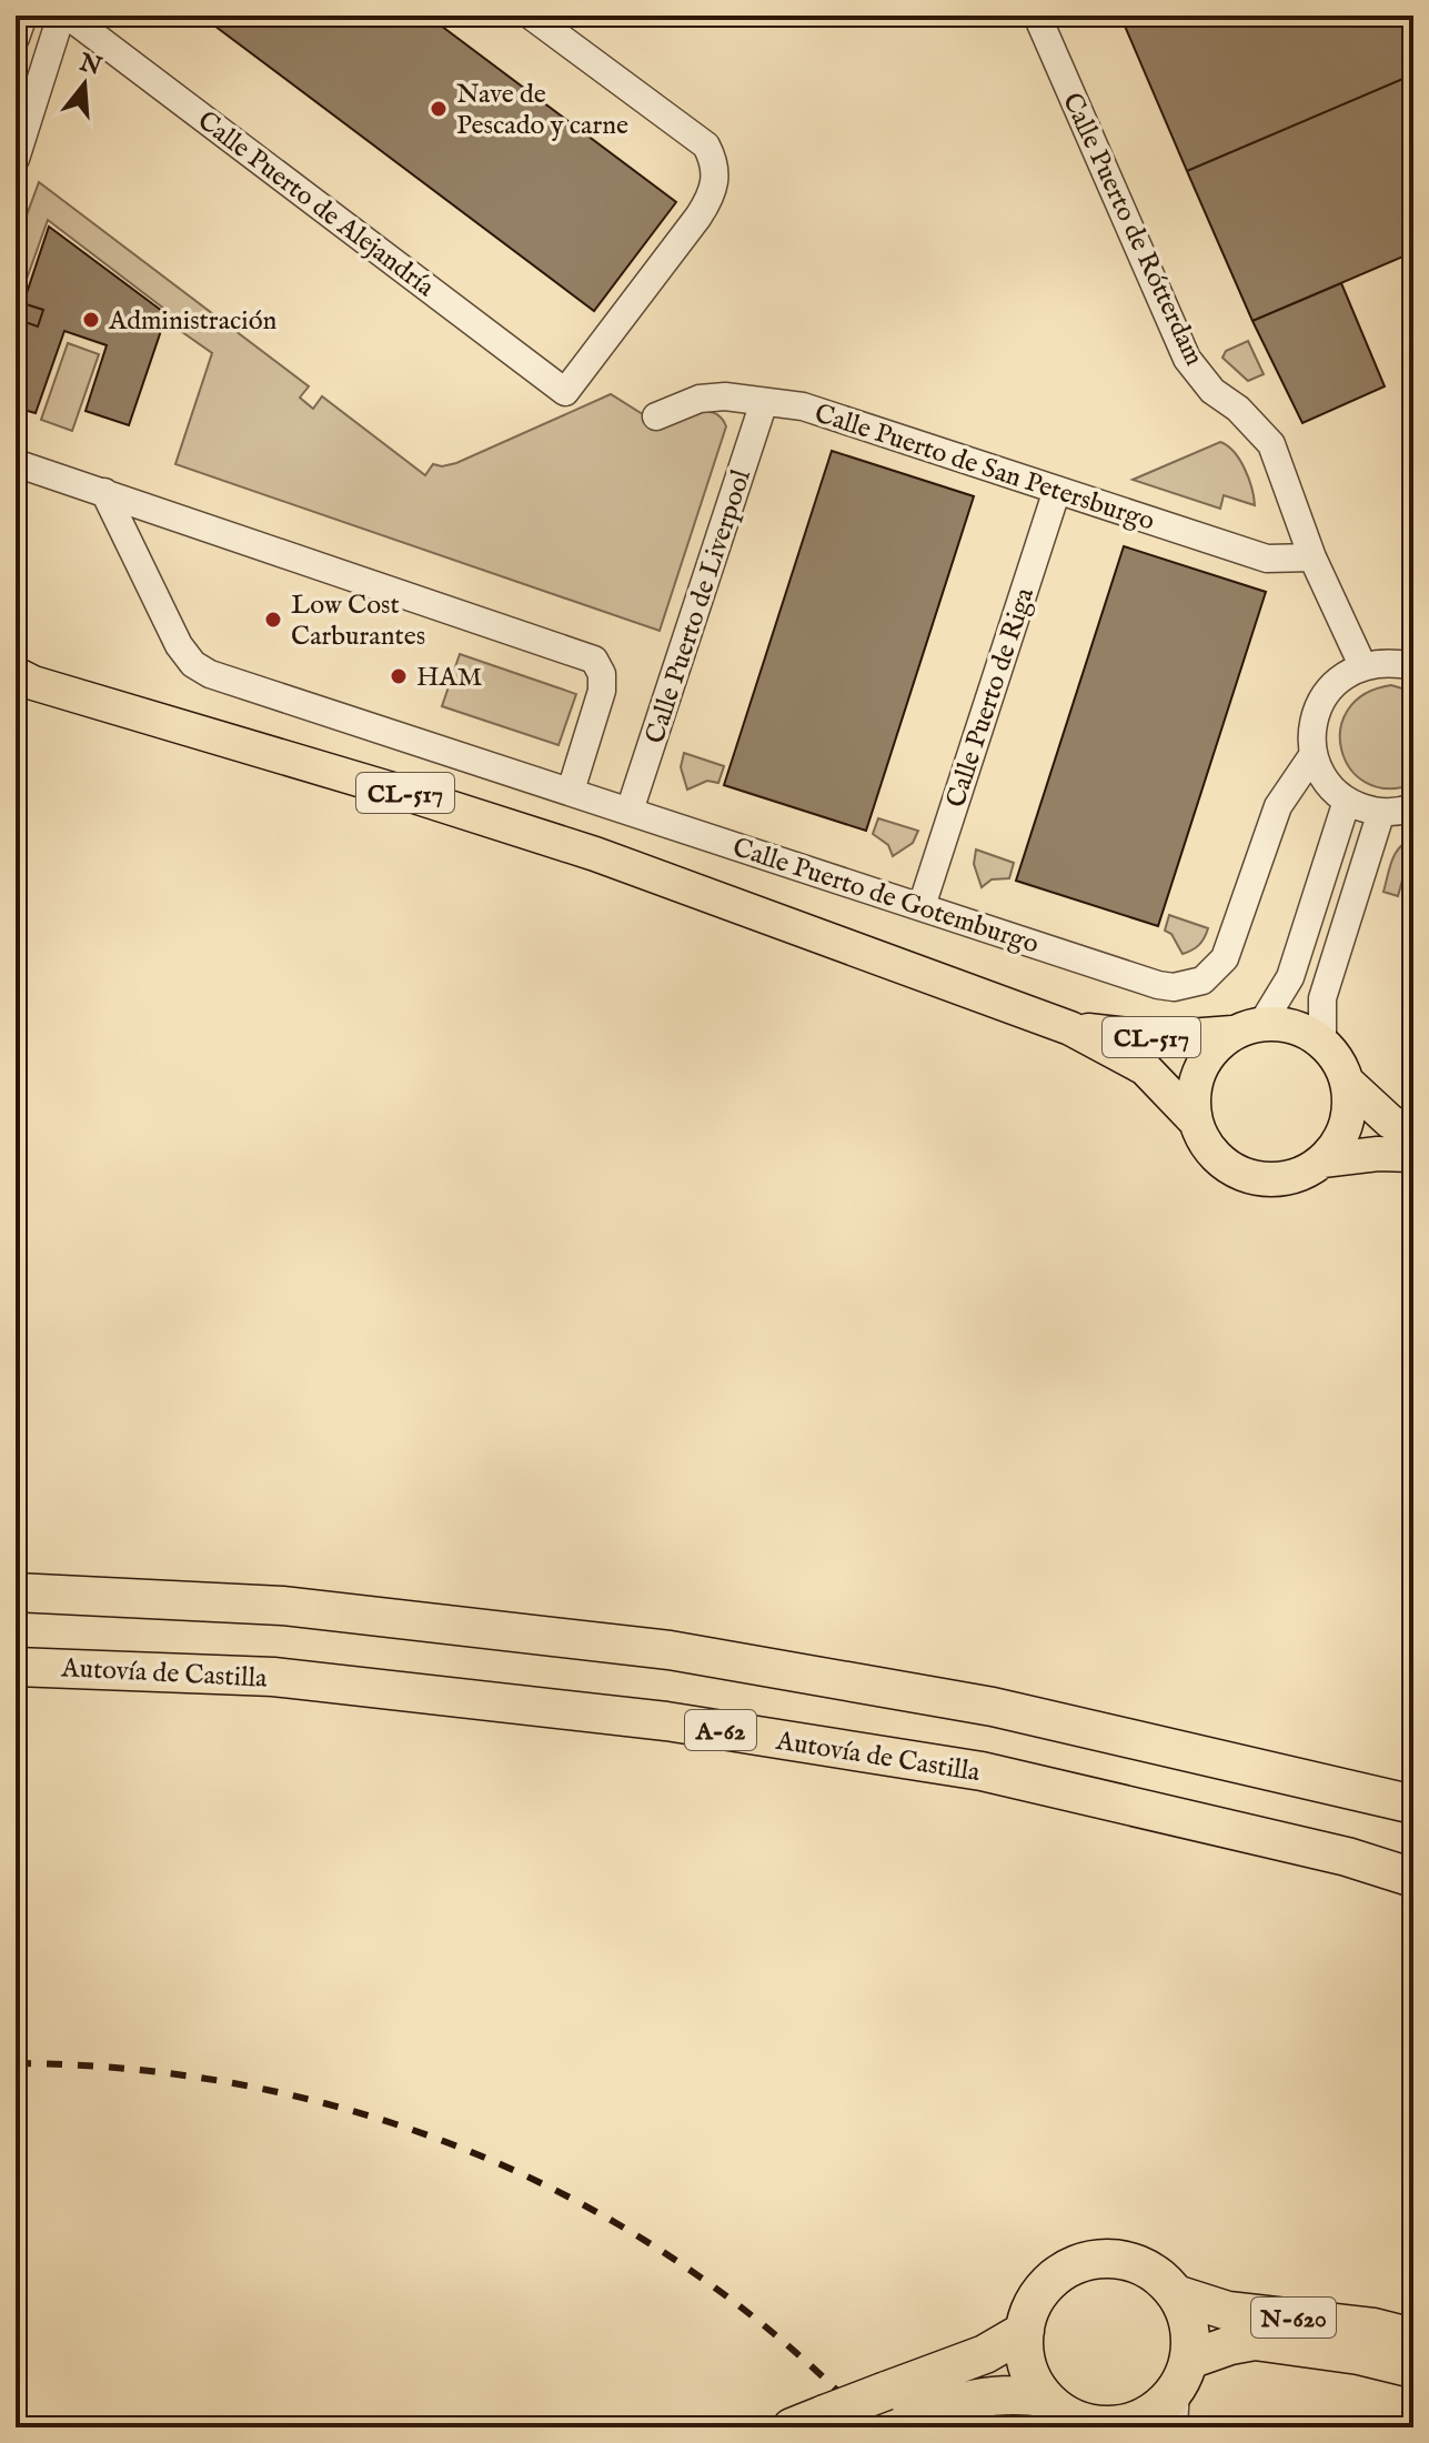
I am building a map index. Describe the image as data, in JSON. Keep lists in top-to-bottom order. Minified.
{"streets":{"highway":["Autovía de Castilla","A-62","N-620"],"main road":["CL-517"],"street":["Calle Puerto de Alejandría","Calle Puerto de Rótterdam","Calle Puerto de San Petersburgo","Calle Puerto de Liverpool","Calle Puerto de Riga","Calle Puerto de Gotemburgo"]},"crossings":[["Calle Puerto de Rótterdam","Calle Puerto de San Petersburgo"],["Calle Puerto de San Petersburgo","Calle Puerto de Liverpool"],["Calle Puerto de San Petersburgo","Calle Puerto de Riga"],["Calle Puerto de Liverpool","Calle Puerto de Gotemburgo"],["Calle Puerto de Riga","Calle Puerto de Gotemburgo"]],"places":["Nave de Pescado y carne","Administración","Low Cost Carburantes","HAM"],"north":"top"}
